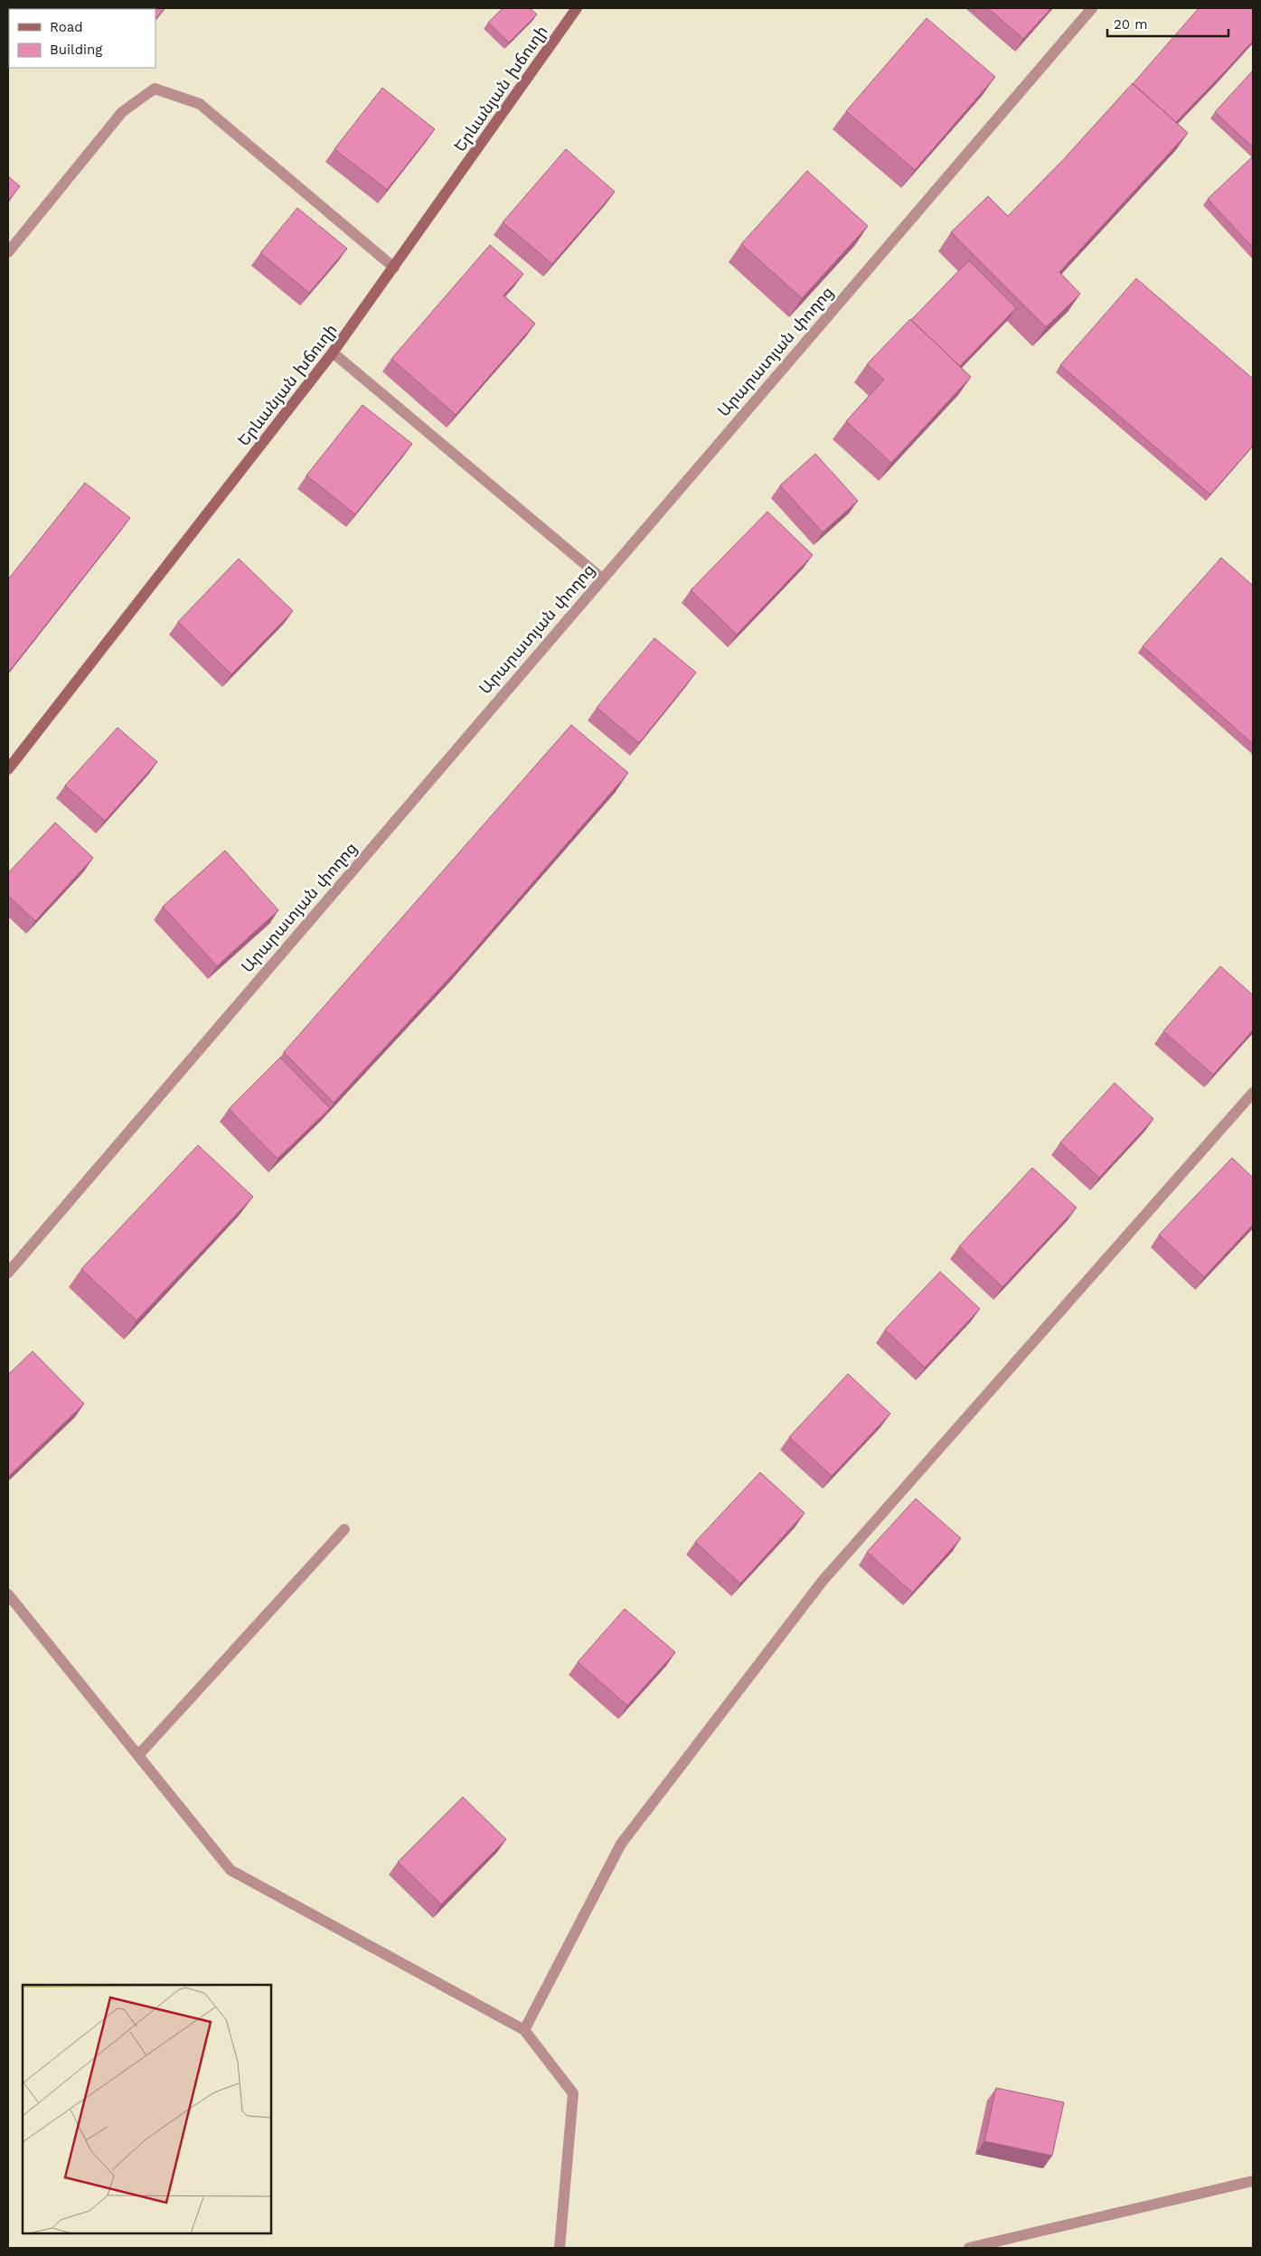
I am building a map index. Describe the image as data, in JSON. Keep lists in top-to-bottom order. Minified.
{"streets":{"main road":["Երևանյան խճուղի"],"street":["Արարատյան փողոց"]},"legend":["Road","Building"],"scale_bar":"20 m"}
